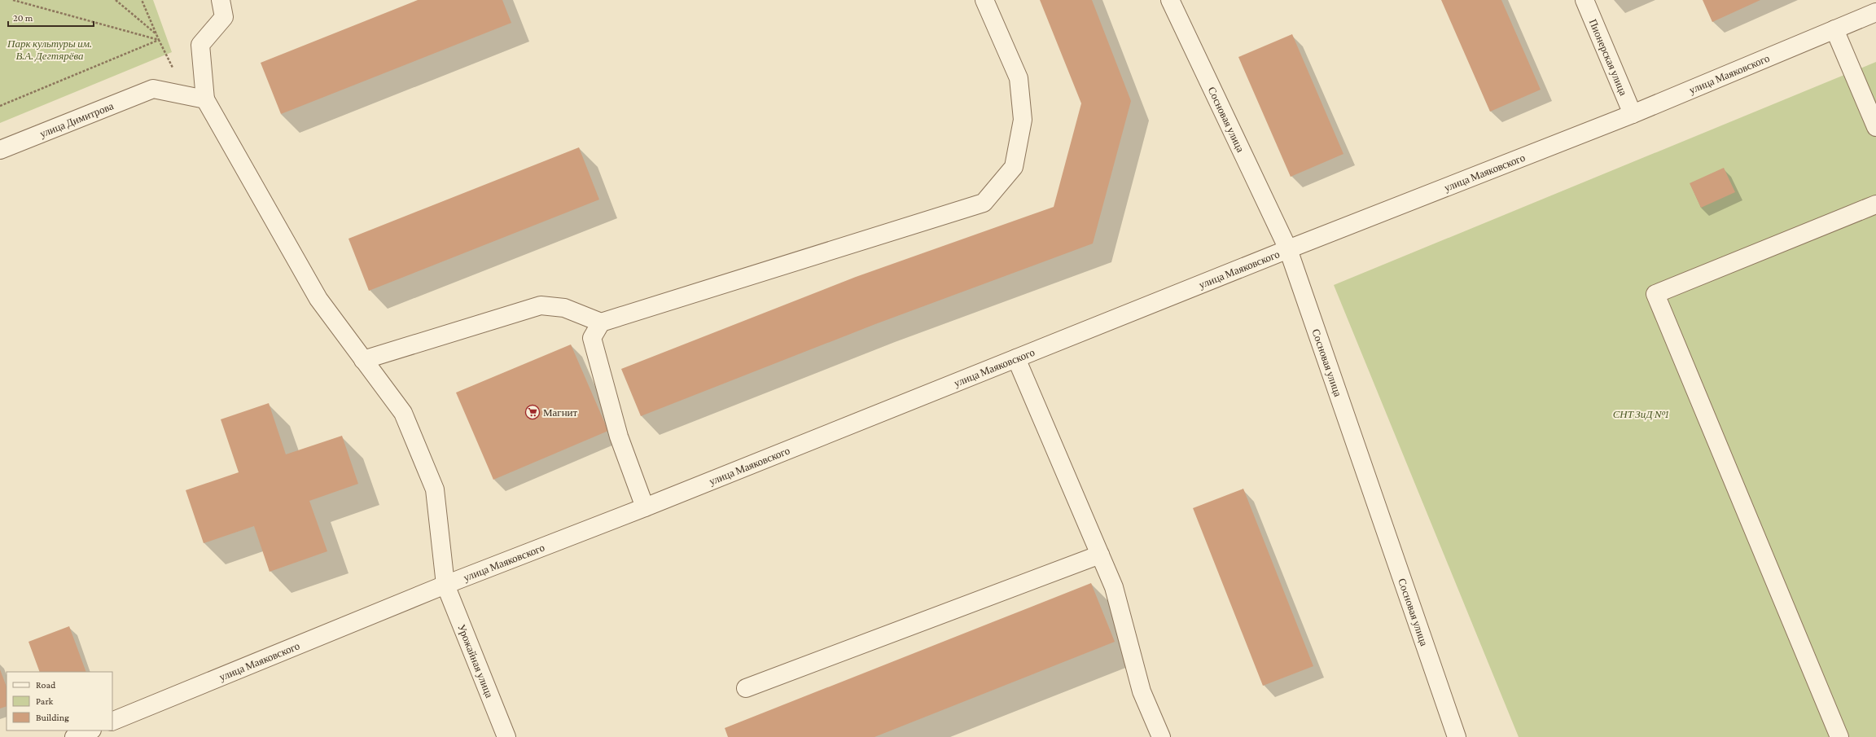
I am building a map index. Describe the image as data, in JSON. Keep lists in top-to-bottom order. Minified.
{"streets":{"street":["Пионерская улица","улица Маяковского","улица Димитрова","Сосновая улица","Урожайная улица"]},"crossings":[["Пионерская улица","улица Маяковского"],["улица Маяковского","Сосновая улица"],["улица Маяковского","Урожайная улица"]],"parks":["Парк культуры им. В.А. Дегтярёва","СНТ ЗиД №1"],"places":{"supermarket":["Магнит"]},"legend":["Road","Park","Building"],"scale_bar":"20 m"}
